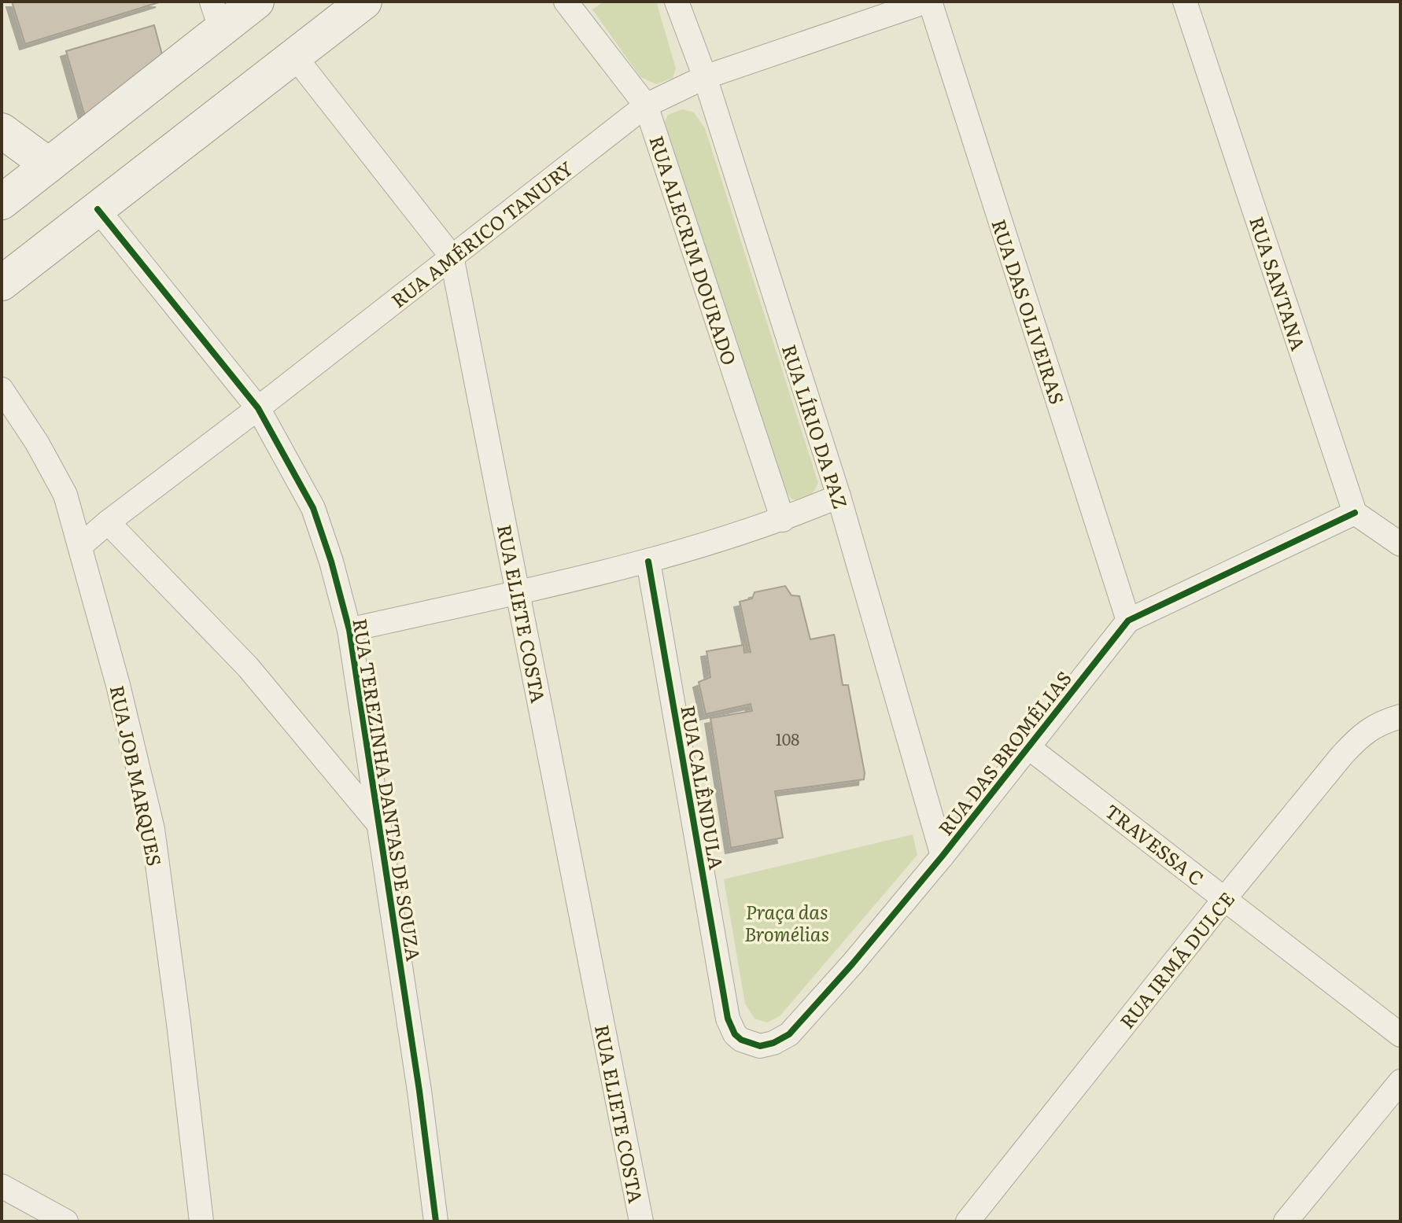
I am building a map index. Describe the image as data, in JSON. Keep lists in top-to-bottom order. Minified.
{"streets":{"street":["RUA AMÉRICO TANURY","RUA ALECRIM DOURADO","RUA SANTANA","RUA DAS OLIVEIRAS","RUA LÍRIO DA PAZ","RUA ELIETE COSTA","RUA DAS BROMÉLIAS","RUA JOB MARQUES","RUA CALÊNDULA","RUA TEREZINHA DANTAS DE SOUZA","TRAVESSA C","RUA IRMÃ DULCE"]},"crossings":[["RUA AMÉRICO TANURY","RUA ALECRIM DOURADO"],["RUA AMÉRICO TANURY","RUA DAS OLIVEIRAS"],["RUA AMÉRICO TANURY","RUA LÍRIO DA PAZ"],["RUA AMÉRICO TANURY","RUA ELIETE COSTA"],["RUA AMÉRICO TANURY","RUA JOB MARQUES"],["RUA AMÉRICO TANURY","RUA TEREZINHA DANTAS DE SOUZA"],["RUA SANTANA","RUA DAS BROMÉLIAS"],["RUA DAS OLIVEIRAS","RUA DAS BROMÉLIAS"],["RUA LÍRIO DA PAZ","RUA DAS BROMÉLIAS"],["RUA DAS BROMÉLIAS","RUA CALÊNDULA"],["RUA DAS BROMÉLIAS","TRAVESSA C"],["TRAVESSA C","RUA IRMÃ DULCE"]],"parks":["Praça das Bromélias"],"house_numbers":["108"]}
